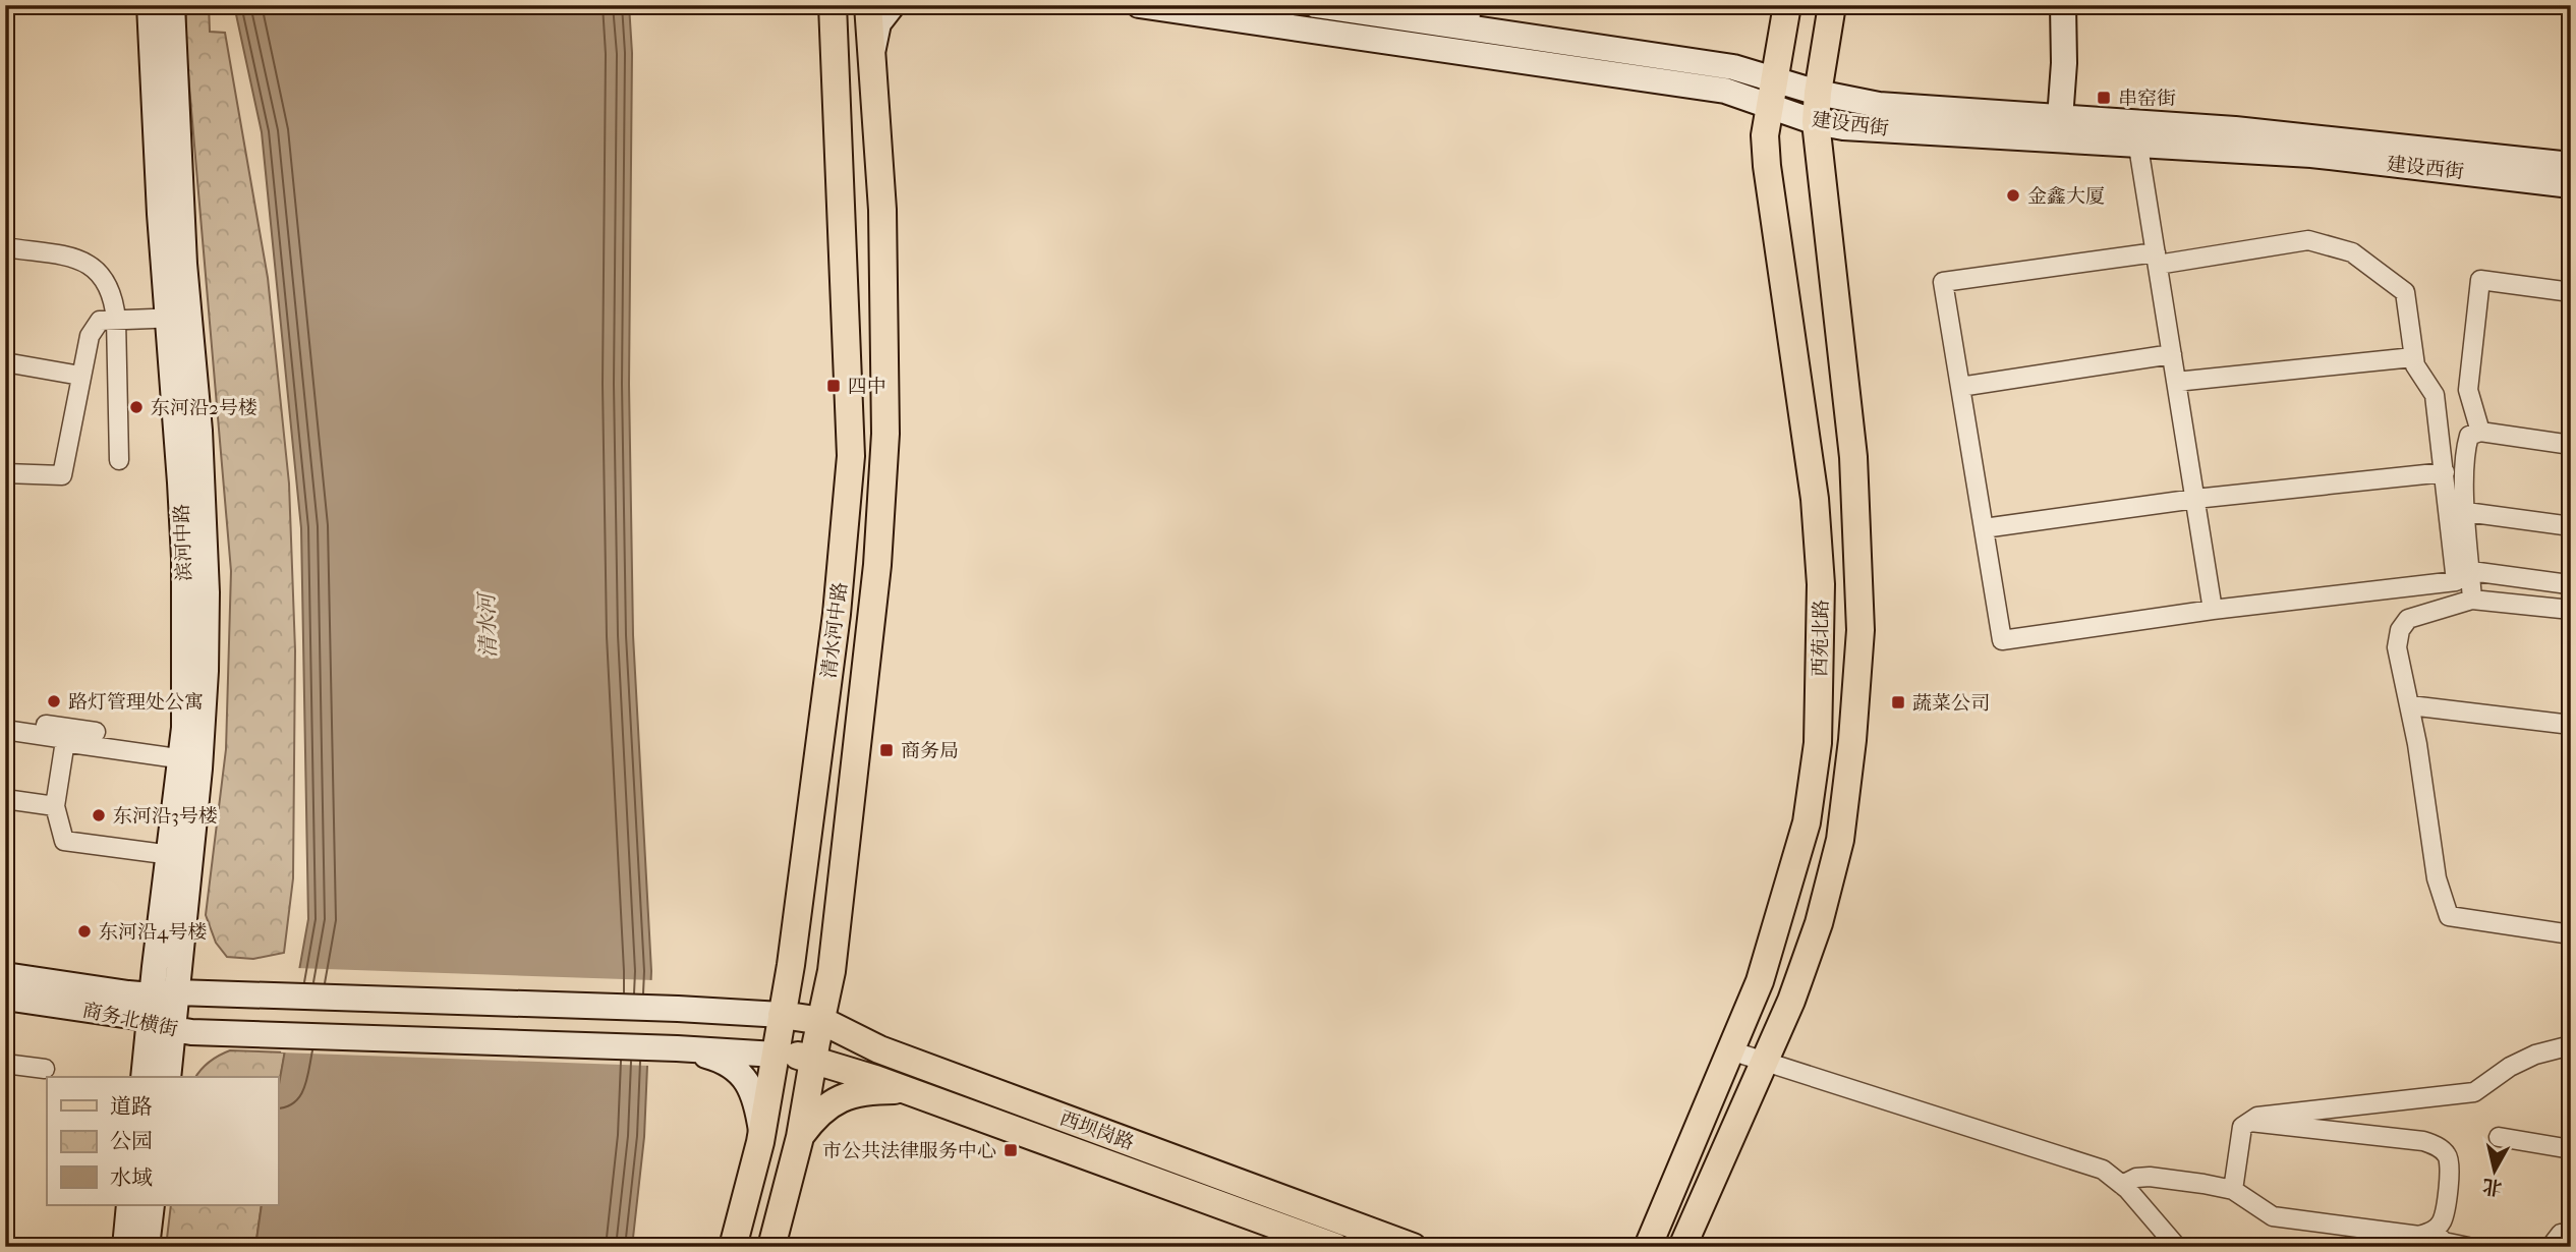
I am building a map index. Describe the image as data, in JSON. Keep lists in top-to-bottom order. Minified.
{"streets":{"main road":["建设西街","滨河中路","清水河中路","西苑北路","商务北横街","西坝岗路"]},"crossings":[["建设西街","西苑北路"],["滨河中路","商务北横街"],["清水河中路","西坝岗路"]],"water":["清水河"],"places":{"transit":["串窑街","四中","蔬菜公司","商务局","市公共法律服务中心"],"other":["金鑫大厦","东河沿2号楼","路灯管理处公寓","东河沿3号楼","东河沿4号楼"]},"legend":["道路","公园","水域"],"north":"bottom"}
